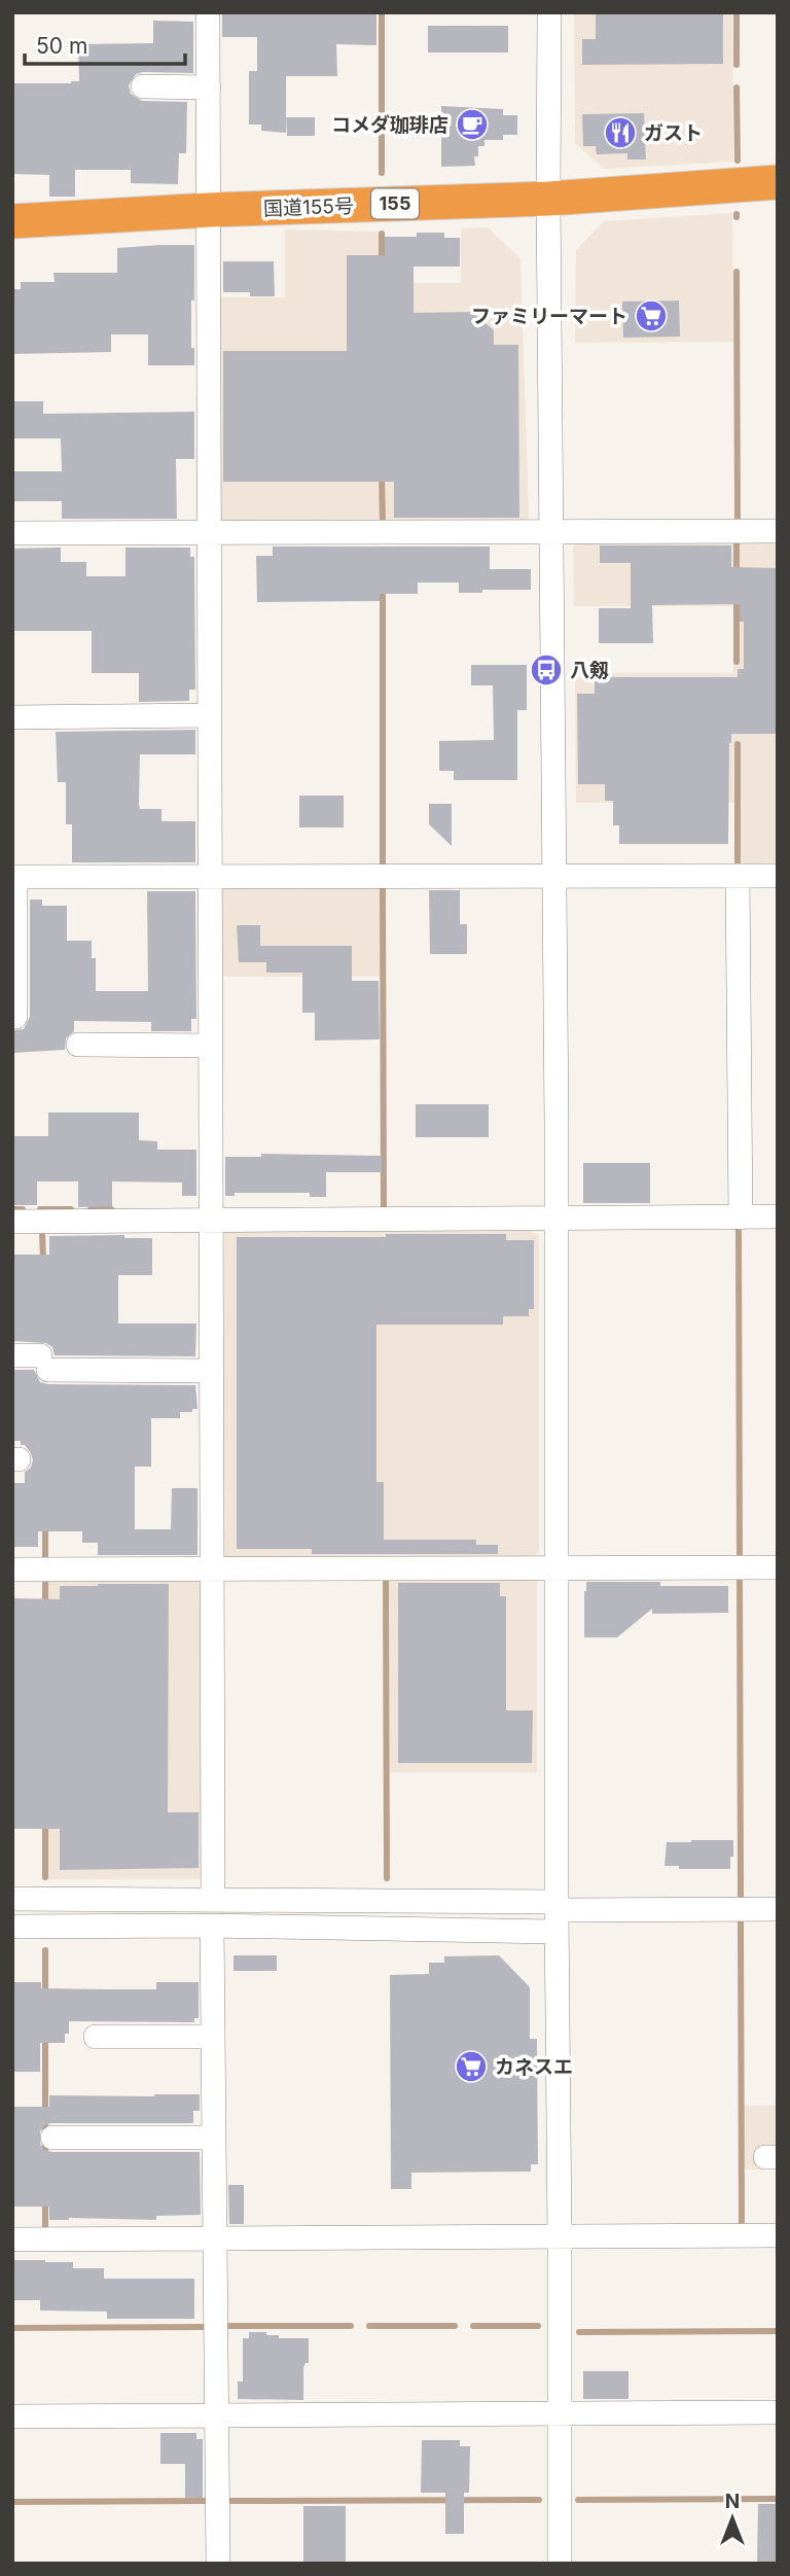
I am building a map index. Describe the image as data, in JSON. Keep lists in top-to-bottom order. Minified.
{"streets":{"highway":["155","国道155号"]},"places":{"cafe":["コメダ珈琲店"],"restaurant":["ガスト"],"supermarket":["ファミリーマート","カネスエ"],"bus stop":["八剱"]},"scale_bar":"50 m","north":"top"}
